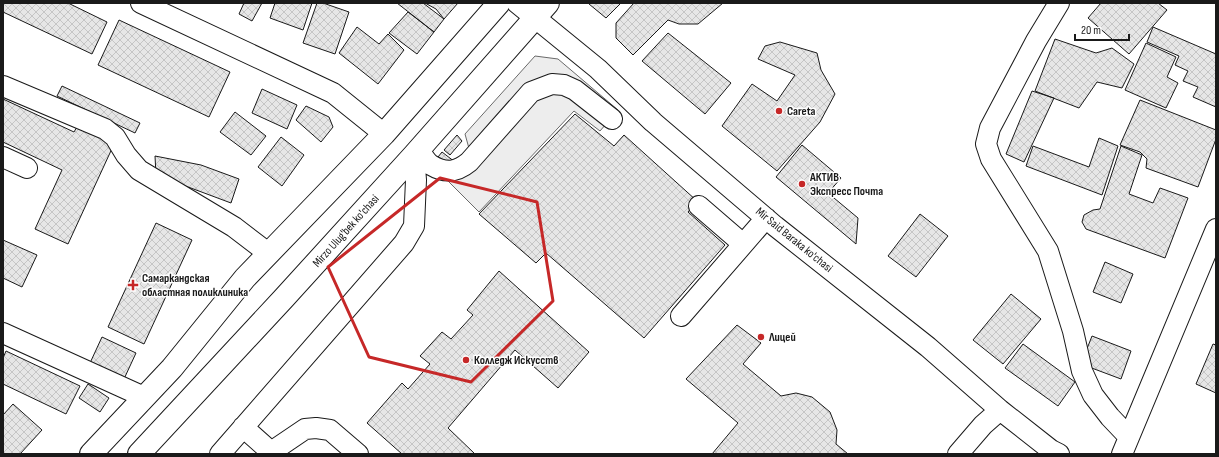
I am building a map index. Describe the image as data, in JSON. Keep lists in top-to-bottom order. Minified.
{"streets":{"main road":["Mirzo Ulug'bek ko'chasi"],"street":["Mir Said Baraka ko'chasi"]},"crossings":[["Mirzo Ulug'bek ko'chasi","Mir Said Baraka ko'chasi"]],"places":{"other":["Careta","АКТИВ Экспресс Почта","Лицей","Колледж Искусств"],"health":["Самаркандская областная поликлиника"]},"scale_bar":"20 m"}
